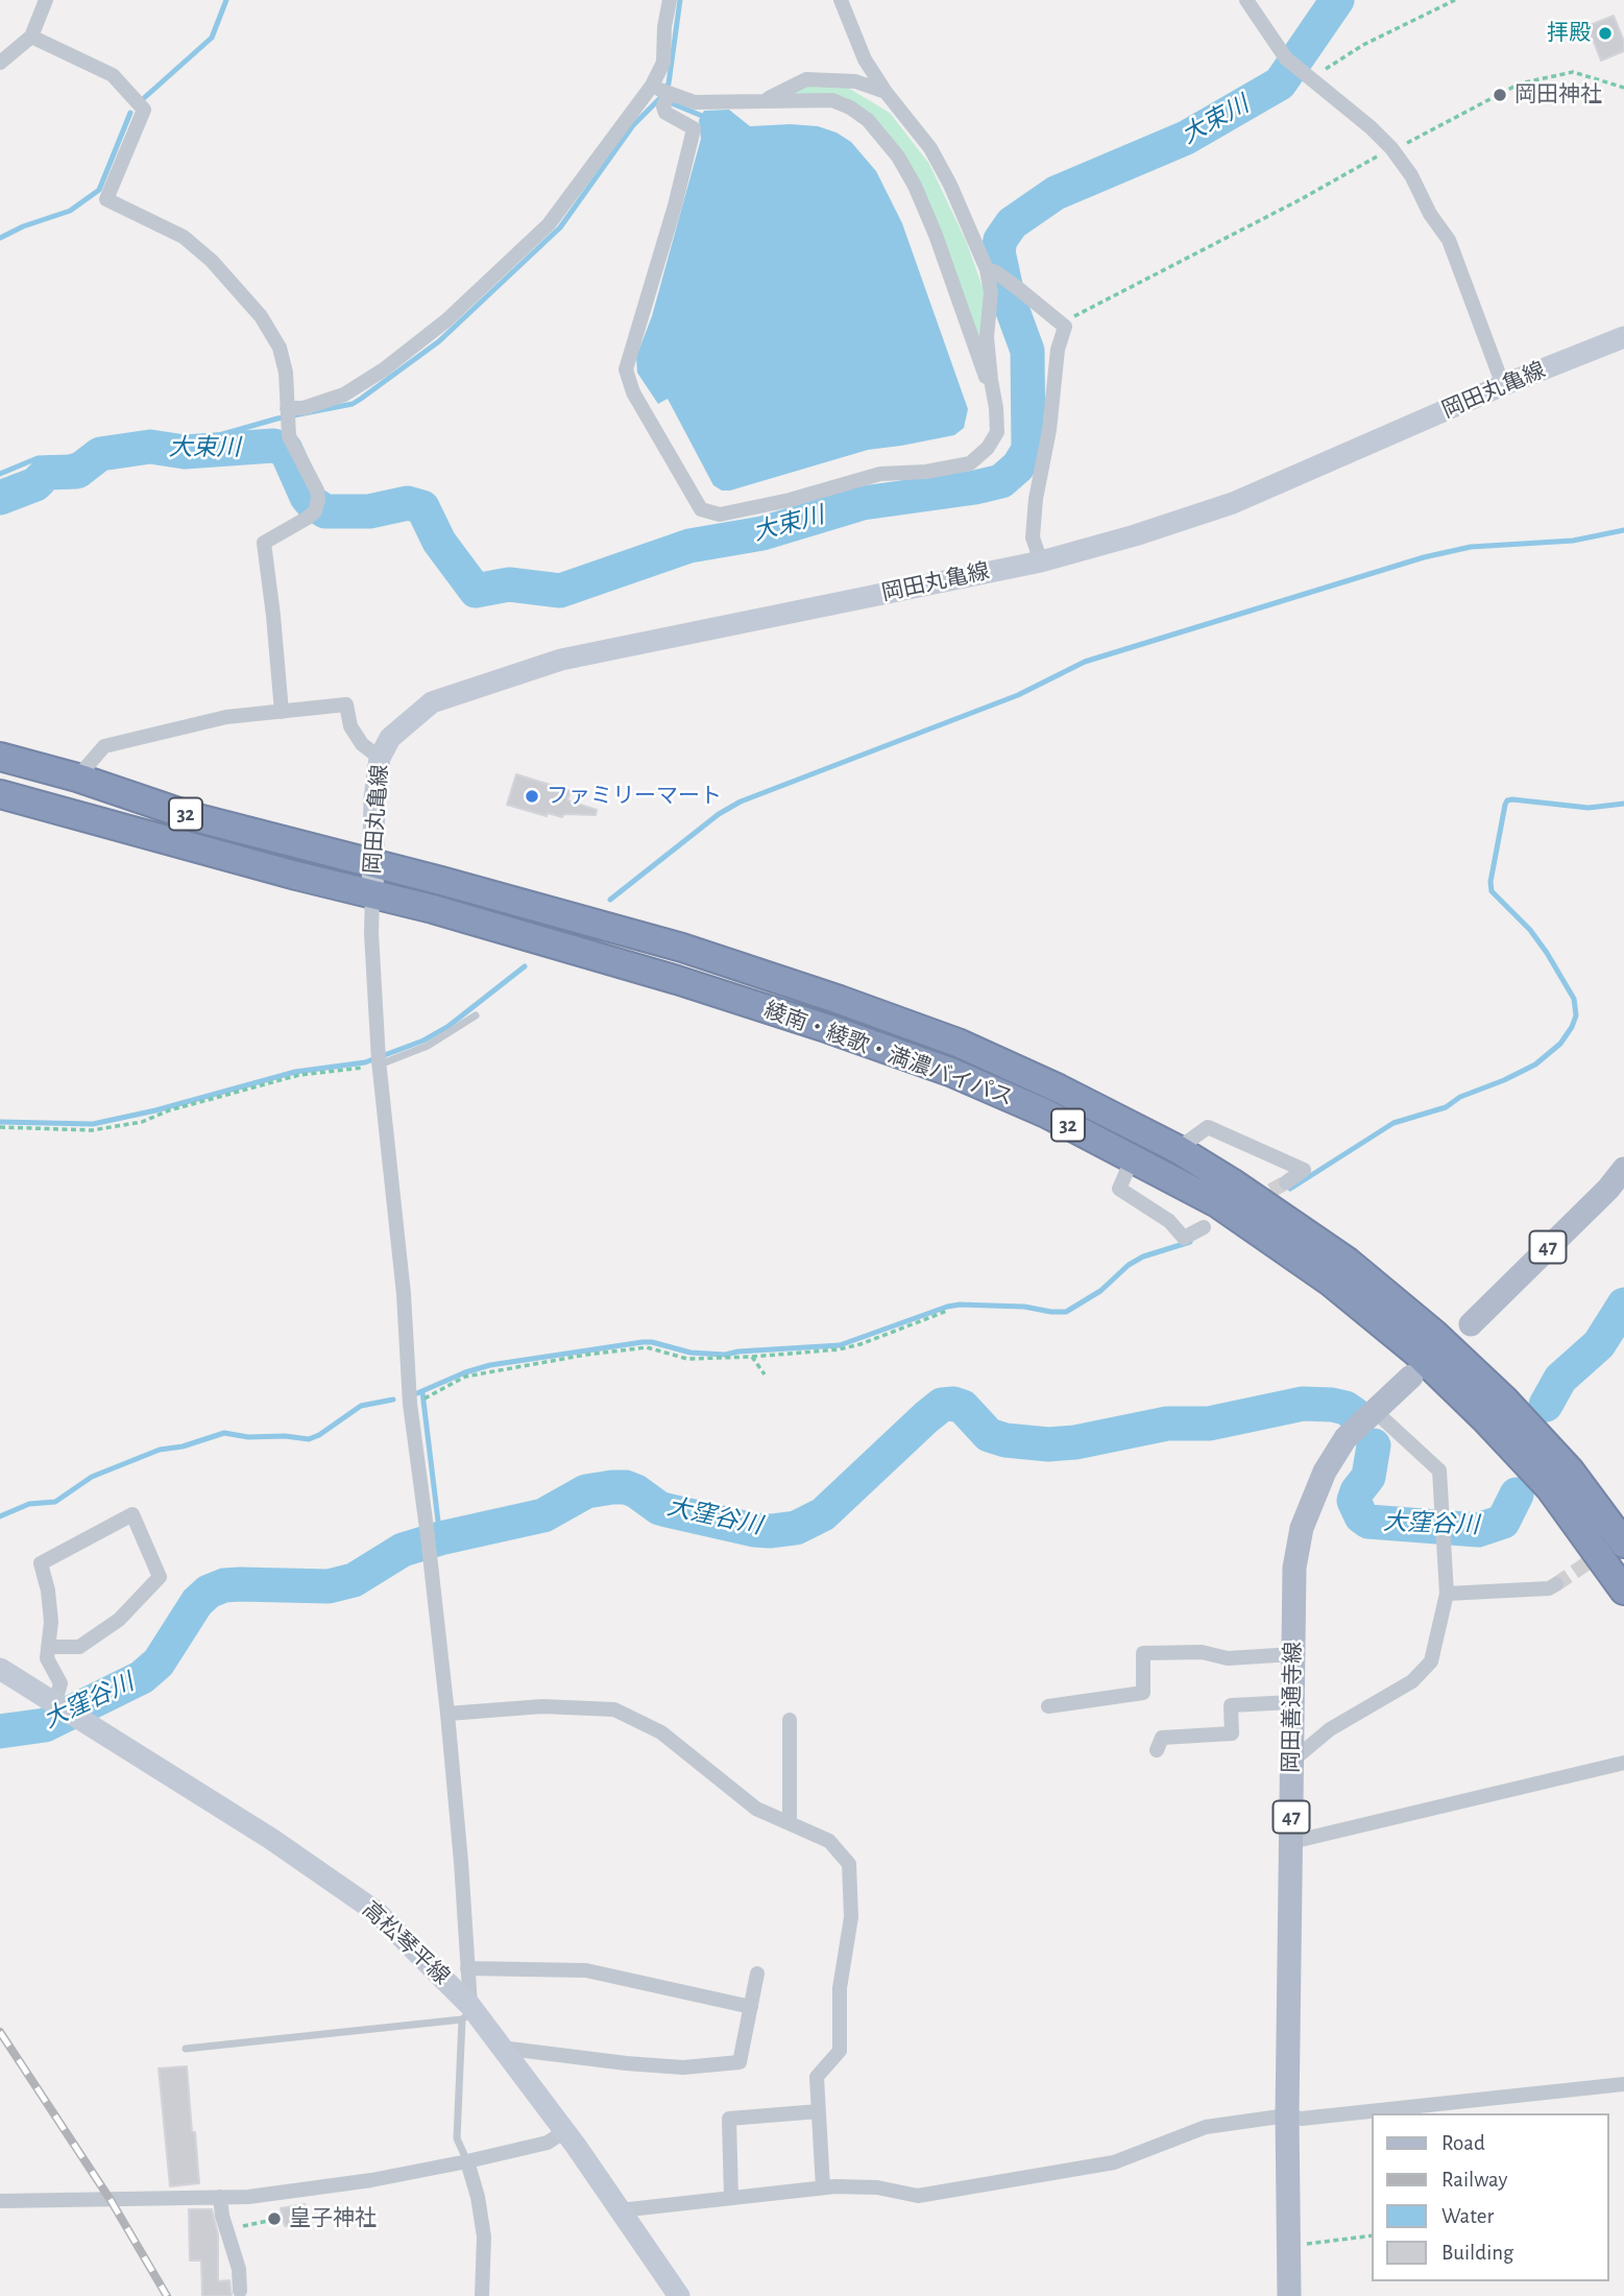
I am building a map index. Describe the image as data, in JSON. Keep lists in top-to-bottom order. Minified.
{"streets":{"highway":["32","綾南・綾歌・満濃バイパス"],"main road":["岡田丸亀線","47","岡田善通寺線","高松琴平線"]},"crossings":[["岡田丸亀線","綾南・綾歌・満濃バイパス"]],"water":["大束川","大窪谷川"],"places":["拝殿","岡田神社","ファミリーマート","皇子神社"],"legend":["Road","Railway","Water","Building"]}
